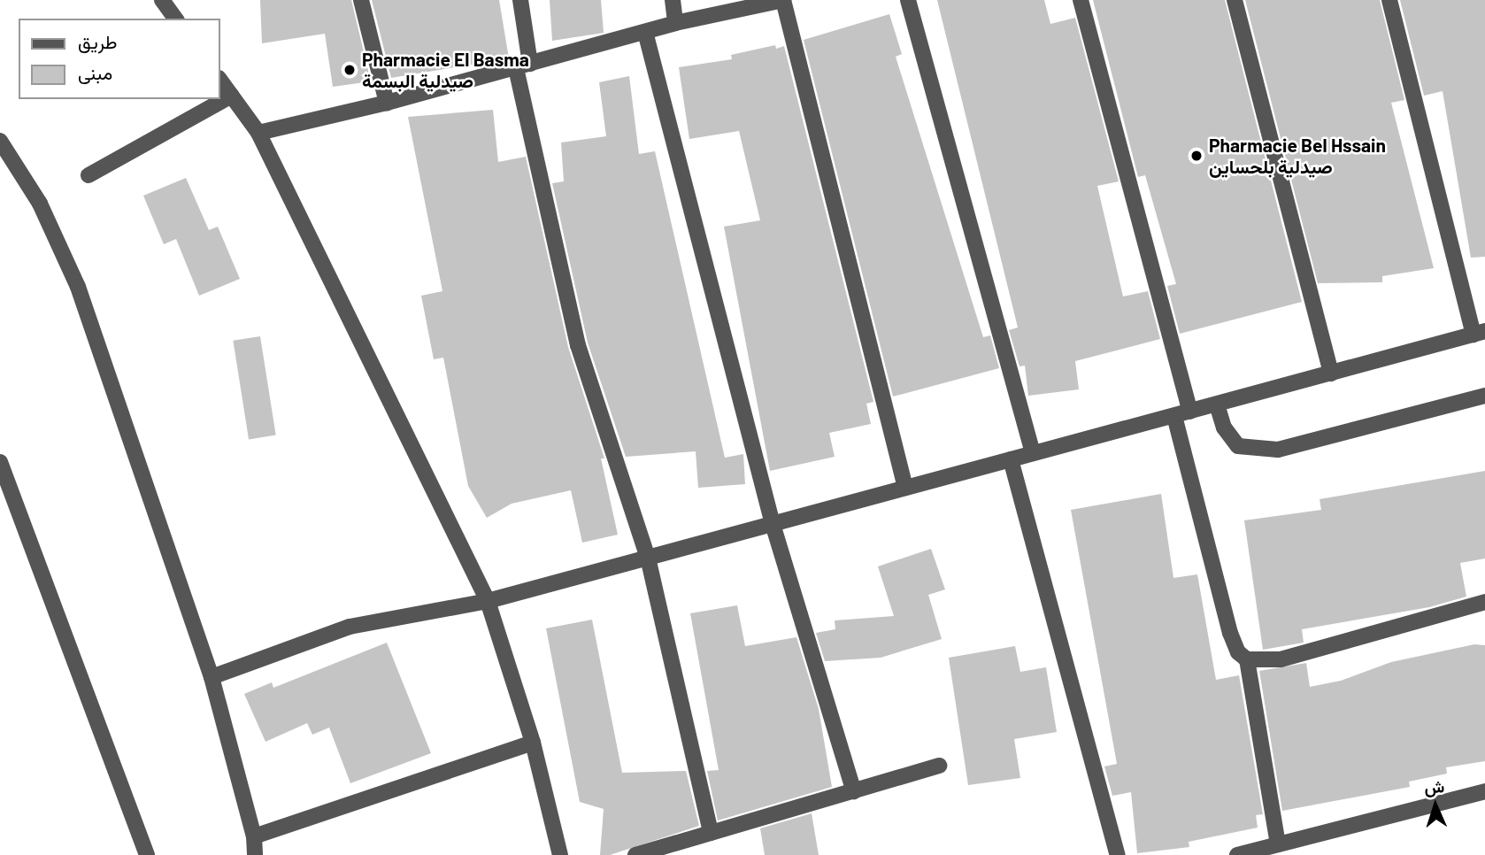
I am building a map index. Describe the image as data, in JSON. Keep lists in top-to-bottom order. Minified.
{"places":["Pharmacie El Basma صيدلية البسمة","Pharmacie Bel Hssain صيدلية بلحساين"],"legend":["طريق","مبنى"],"north":"top"}
